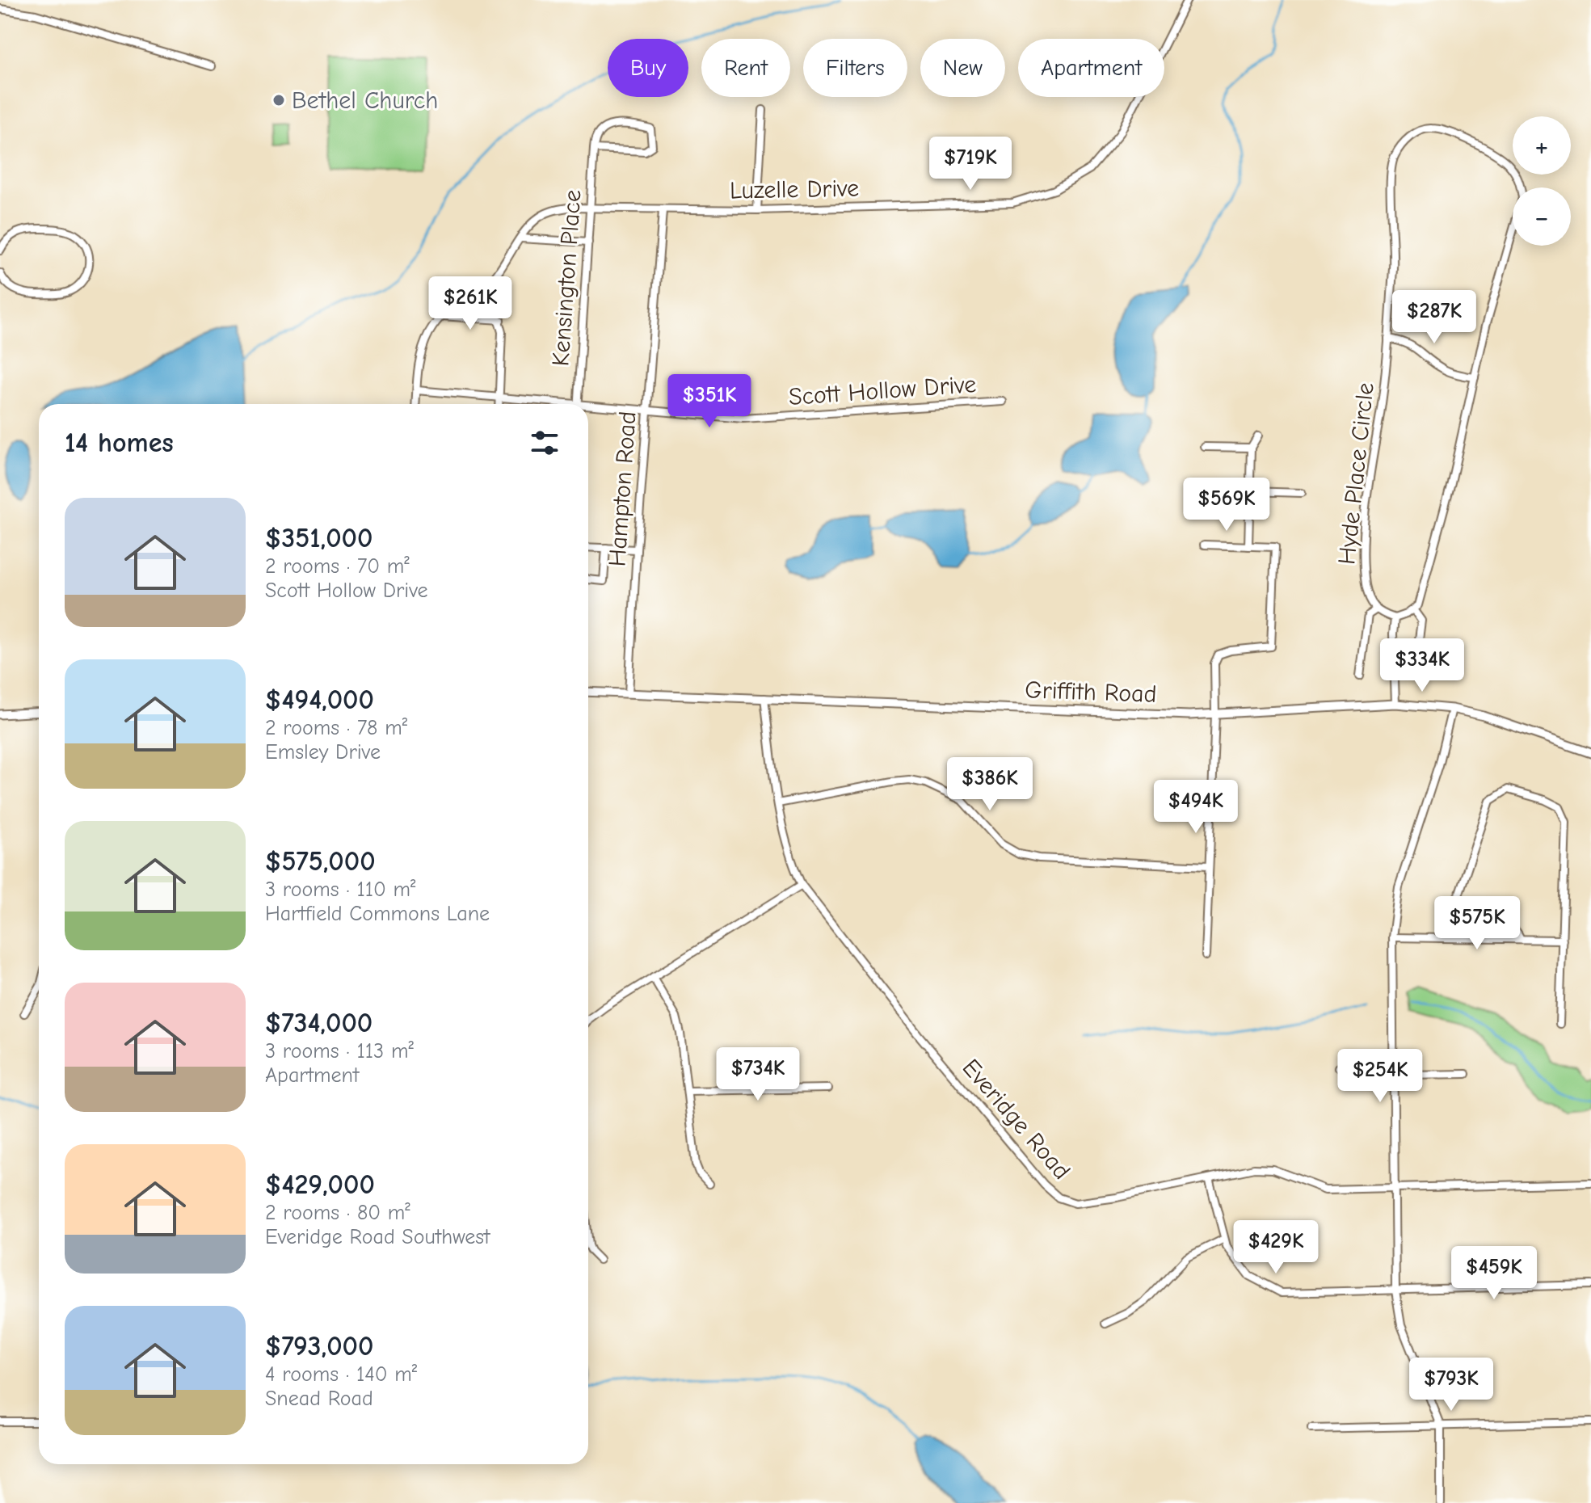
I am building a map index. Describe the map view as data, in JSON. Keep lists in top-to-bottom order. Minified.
{"streets":{"street":["Luzelle Drive","Kensington Place","Scott Hollow Drive","Hyde Place Circle","Hampton Road","Griffith Road","Everidge Road"]},"crossings":[["Luzelle Drive","Kensington Place"],["Luzelle Drive","Scott Hollow Drive"],["Luzelle Drive","Hampton Road"],["Scott Hollow Drive","Hampton Road"],["Hampton Road","Griffith Road"],["Griffith Road","Everidge Road"]],"places":["Bethel Church"],"page":{"chip":["Buy","Rent","Filters","New","Apartment"],"map_buttons":["+","−"],"price":["$719K","$261K","$287K","$351K","$569K","$334K","$386K","$494K","$575K","$734K","$254K","$429K","$459K","$793K"],"heading":"14 homes","list":[{"name":"$351,000","note":"2 rooms · 70 m² · Scott Hollow Drive"},{"name":"$494,000","note":"2 rooms · 78 m² · Emsley Drive"},{"name":"$575,000","note":"3 rooms · 110 m² · Hartfield Commons Lane"},{"name":"$734,000","note":"3 rooms · 113 m² · Apartment"},{"name":"$429,000","note":"2 rooms · 80 m² · Everidge Road Southwest"},{"name":"$793,000","note":"4 rooms · 140 m² · Snead Road"}]}}
